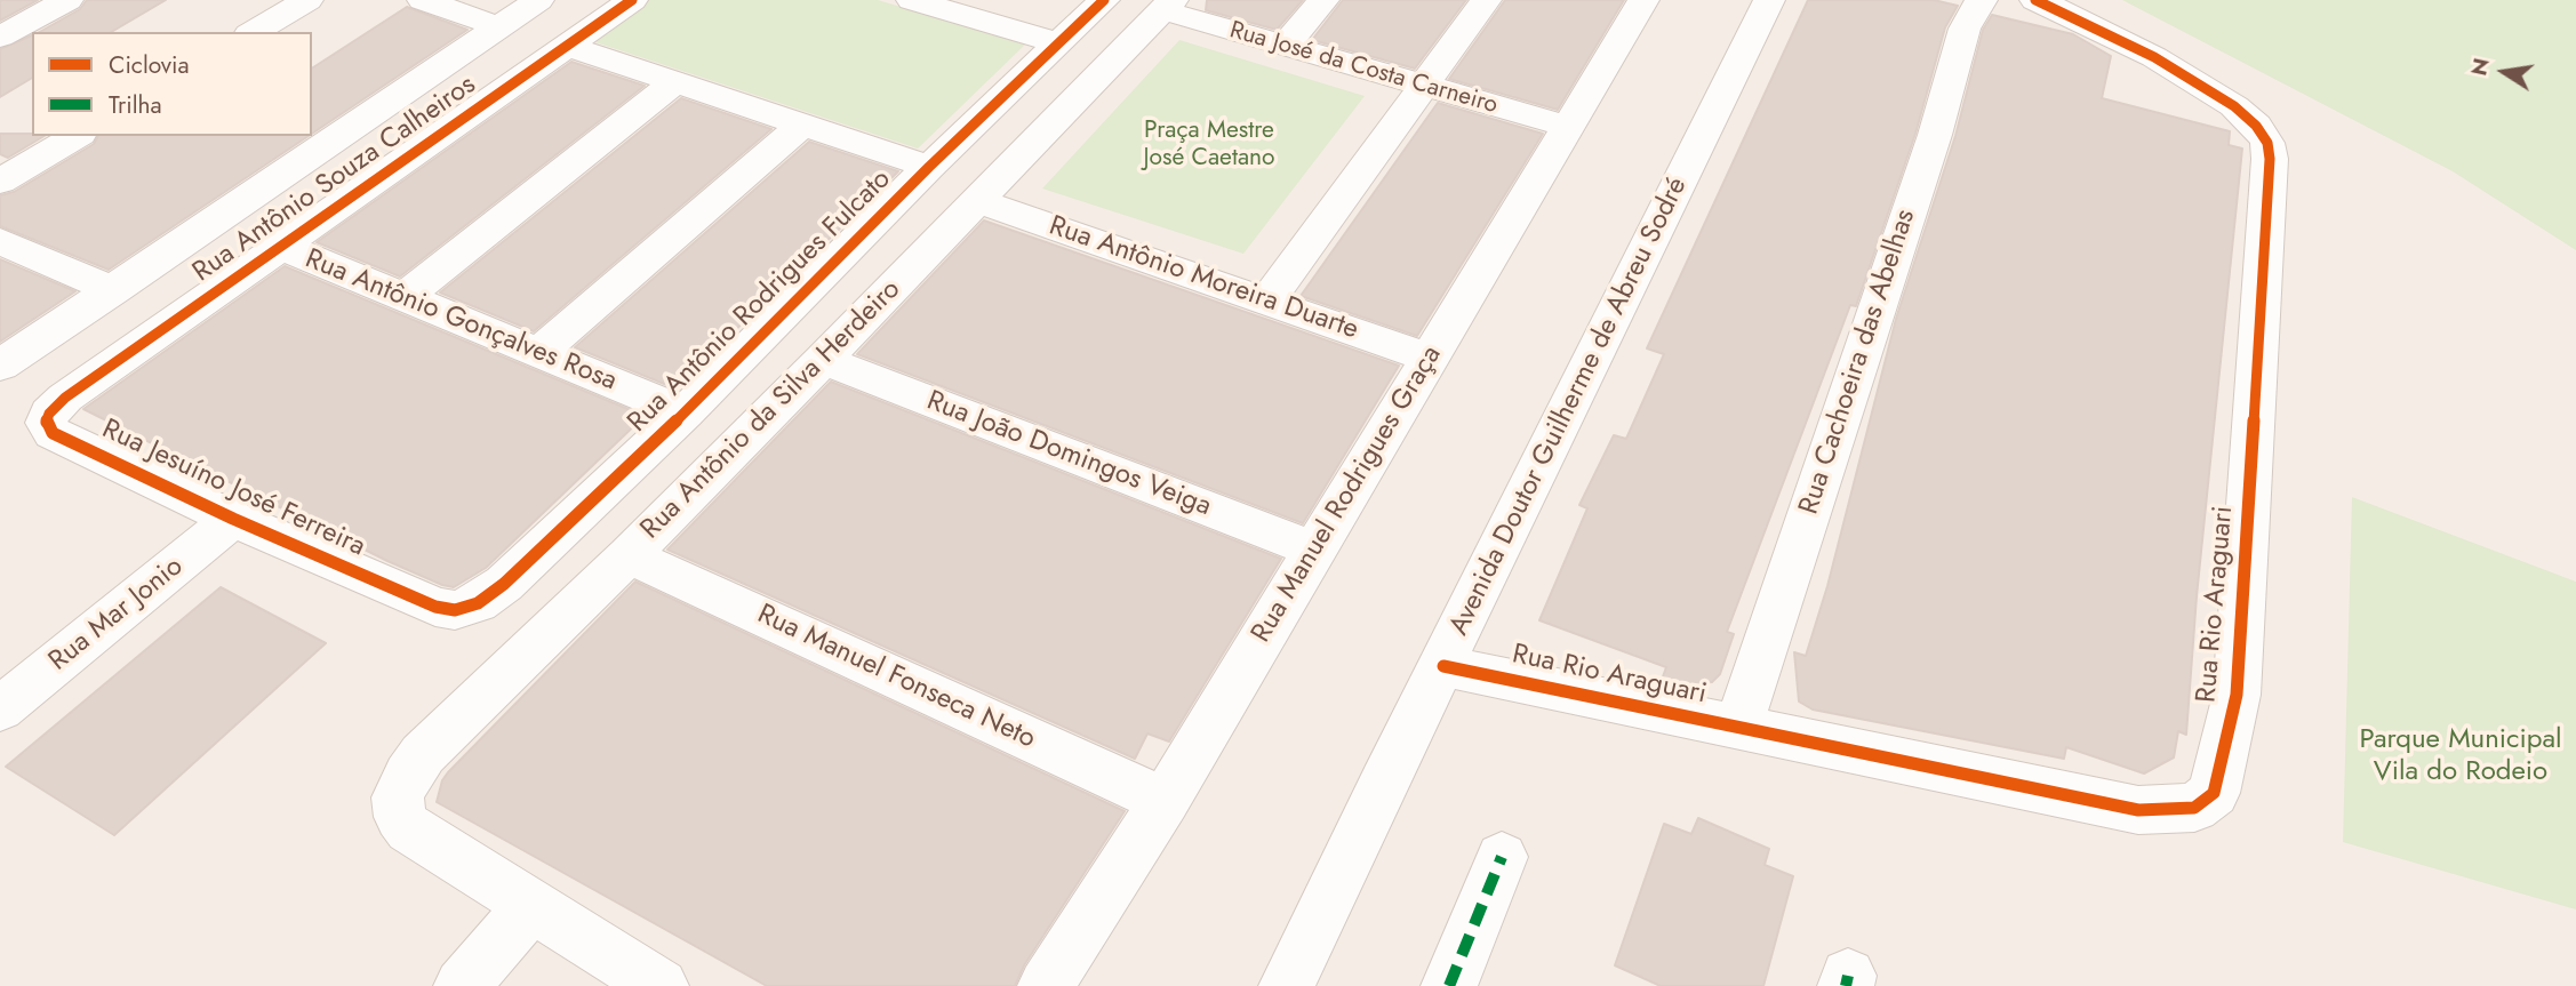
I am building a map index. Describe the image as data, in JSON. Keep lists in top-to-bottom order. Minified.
{"streets":{"street":["Rua José da Costa Carneiro","Rua Antônio Souza Calheiros","Rua Antônio Moreira Duarte","Rua Antônio Rodrigues Fulcato","Rua Antônio Gonçalves Rosa","Rua Cachoeira das Abelhas","Avenida Doutor Guilherme de Abreu Sodré","Rua Antônio da Silva Herdeiro","Rua João Domingos Veiga","Rua Jesuíno José Ferreira","Rua Manuel Rodrigues Graça","Rua Rio Araguari","Rua Mar Jonio","Rua Manuel Fonseca Neto"]},"crossings":[["Rua José da Costa Carneiro","Rua Antônio da Silva Herdeiro"],["Rua José da Costa Carneiro","Rua Manuel Rodrigues Graça"],["Rua Antônio Souza Calheiros","Rua Antônio Gonçalves Rosa"],["Rua Antônio Souza Calheiros","Rua Jesuíno José Ferreira"],["Rua Antônio Moreira Duarte","Rua Antônio da Silva Herdeiro"],["Rua Antônio Moreira Duarte","Rua Manuel Rodrigues Graça"],["Rua Antônio Rodrigues Fulcato","Rua Antônio Gonçalves Rosa"],["Rua Antônio Rodrigues Fulcato","Rua Jesuíno José Ferreira"],["Rua Cachoeira das Abelhas","Rua Rio Araguari"],["Avenida Doutor Guilherme de Abreu Sodré","Rua Rio Araguari"],["Rua Antônio da Silva Herdeiro","Rua João Domingos Veiga"],["Rua Antônio da Silva Herdeiro","Rua Manuel Fonseca Neto"],["Rua João Domingos Veiga","Rua Manuel Rodrigues Graça"],["Rua Jesuíno José Ferreira","Rua Mar Jonio"],["Rua Manuel Rodrigues Graça","Rua Manuel Fonseca Neto"]],"parks":["Praça Mestre José Caetano","Parque Municipal Vila do Rodeio"],"legend":["Ciclovia","Trilha"],"north":"left"}
